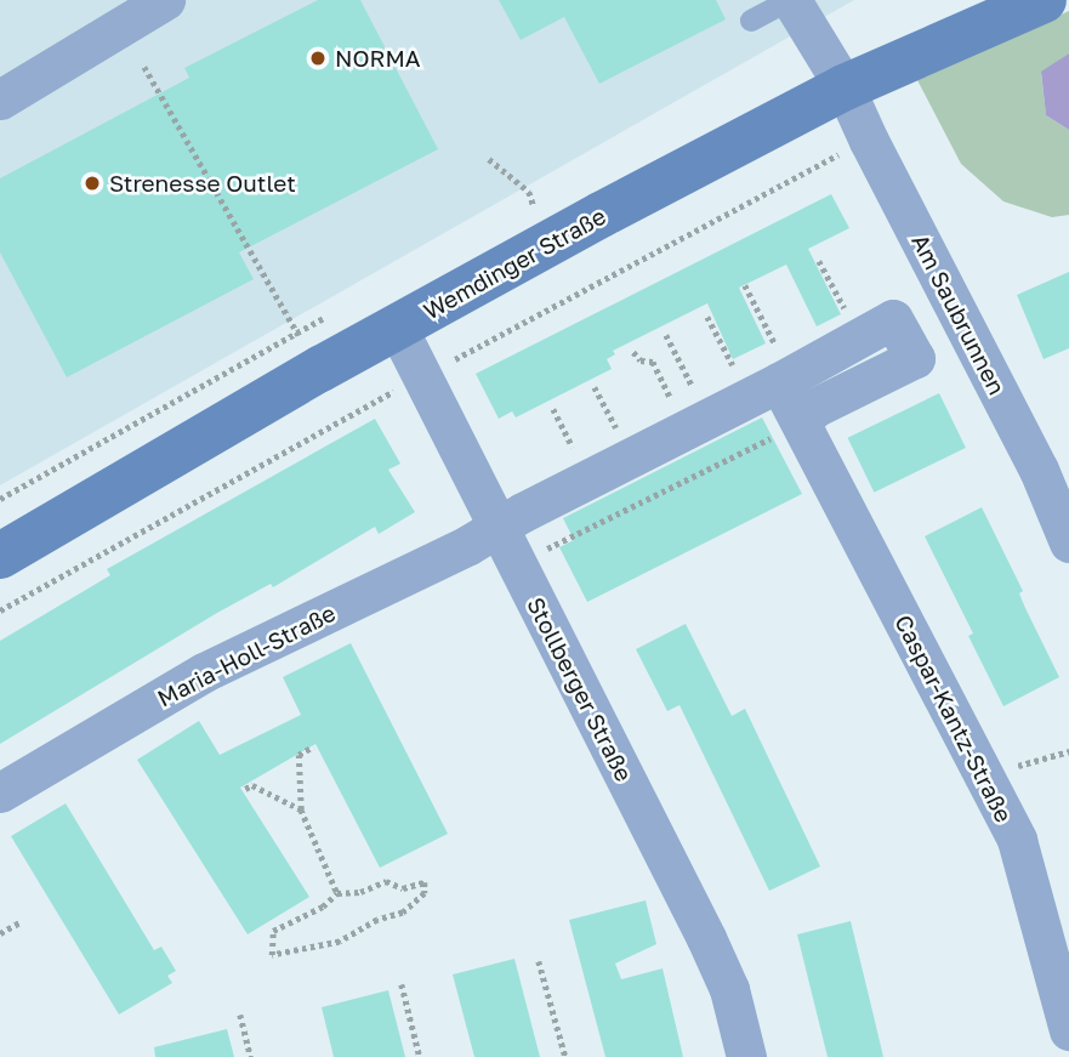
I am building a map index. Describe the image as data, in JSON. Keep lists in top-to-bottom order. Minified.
{"streets":{"main road":["Wemdinger Straße"],"street":["Am Saubrunnen","Maria-Holl-Straße","Stollberger Straße","Caspar-Kantz-Straße"]},"crossings":[["Wemdinger Straße","Am Saubrunnen"],["Wemdinger Straße","Stollberger Straße"],["Maria-Holl-Straße","Stollberger Straße"]],"places":["NORMA","Strenesse Outlet"]}
